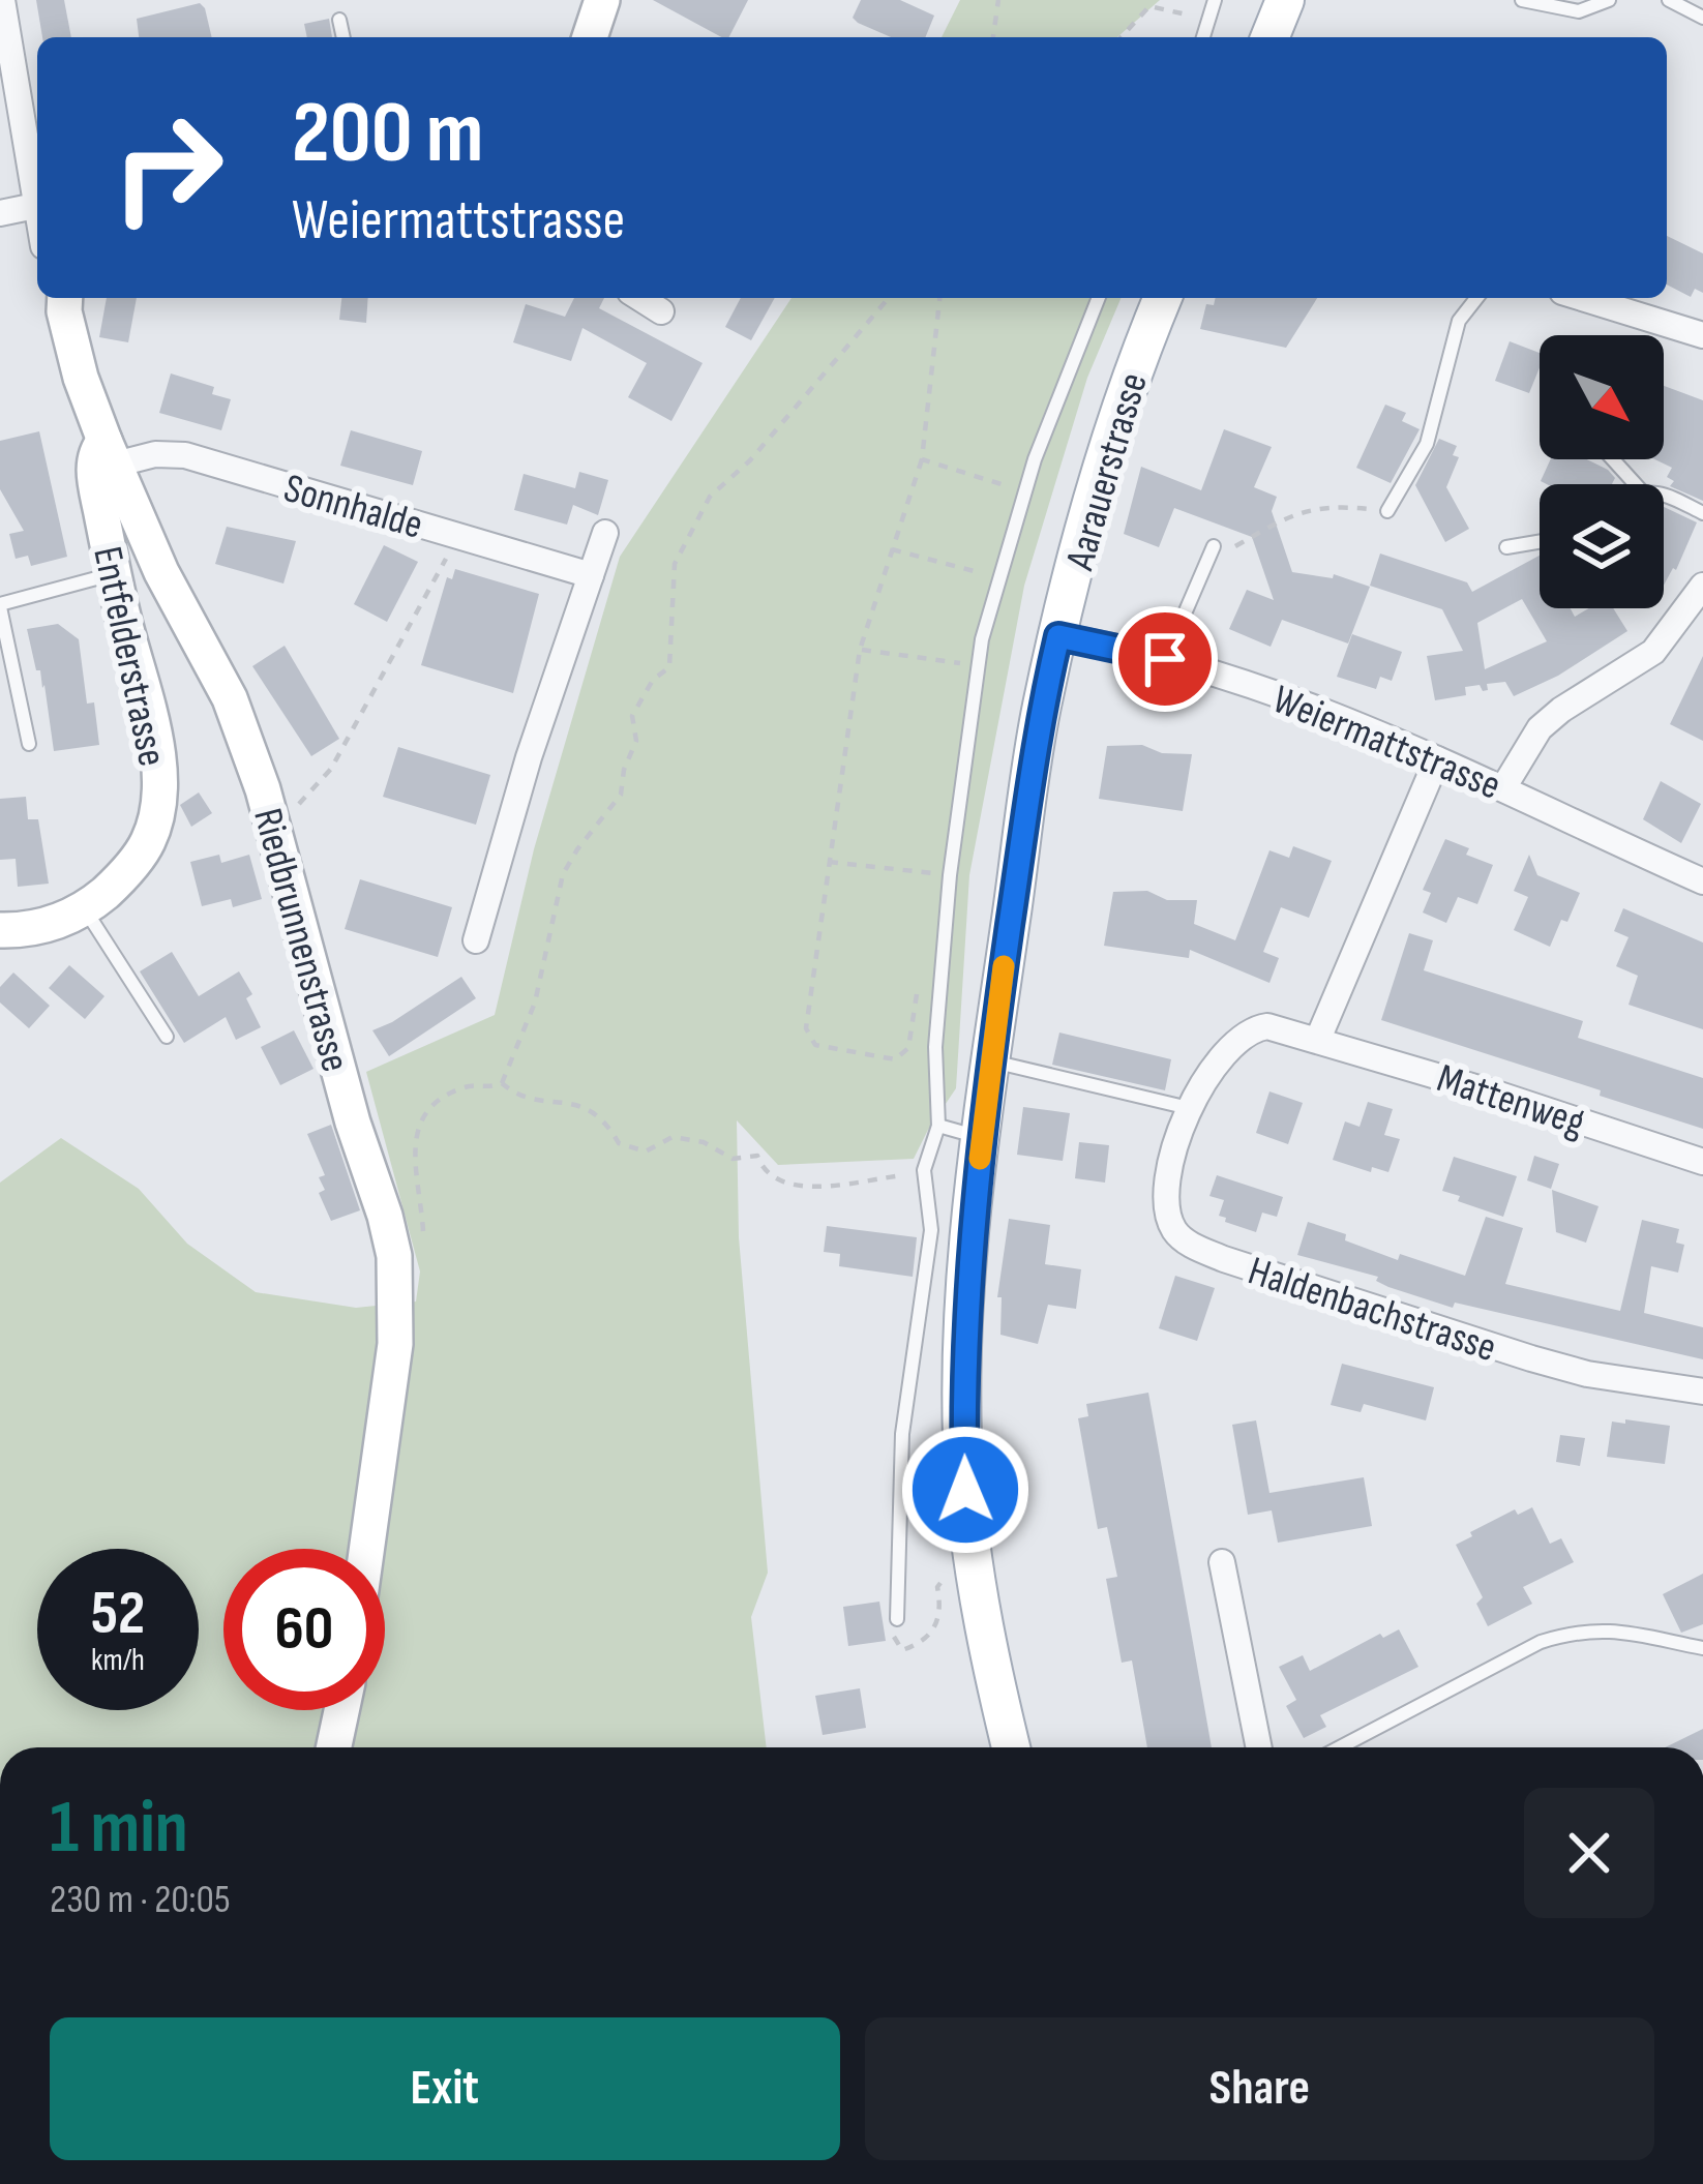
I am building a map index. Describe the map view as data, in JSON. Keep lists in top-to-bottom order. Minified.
{"streets":{"main road":["Aarauerstrasse"],"street":["Sonnhalde","Entfelderstrasse","Weiermattstrasse","Riedbrunnenstrasse","Mattenweg","Haldenbachstrasse"]},"crossings":[["Aarauerstrasse","Weiermattstrasse"],["Sonnhalde","Entfelderstrasse"],["Sonnhalde","Riedbrunnenstrasse"],["Entfelderstrasse","Riedbrunnenstrasse"],["Mattenweg","Haldenbachstrasse"]],"north":"bottom right","page":{"turn":["200 m","Weiermattstrasse"],"speed":"52 km/h","limit":"60","heading":["1 min","230 m · 20:05"],"buttons":["Exit","Share"]}}
